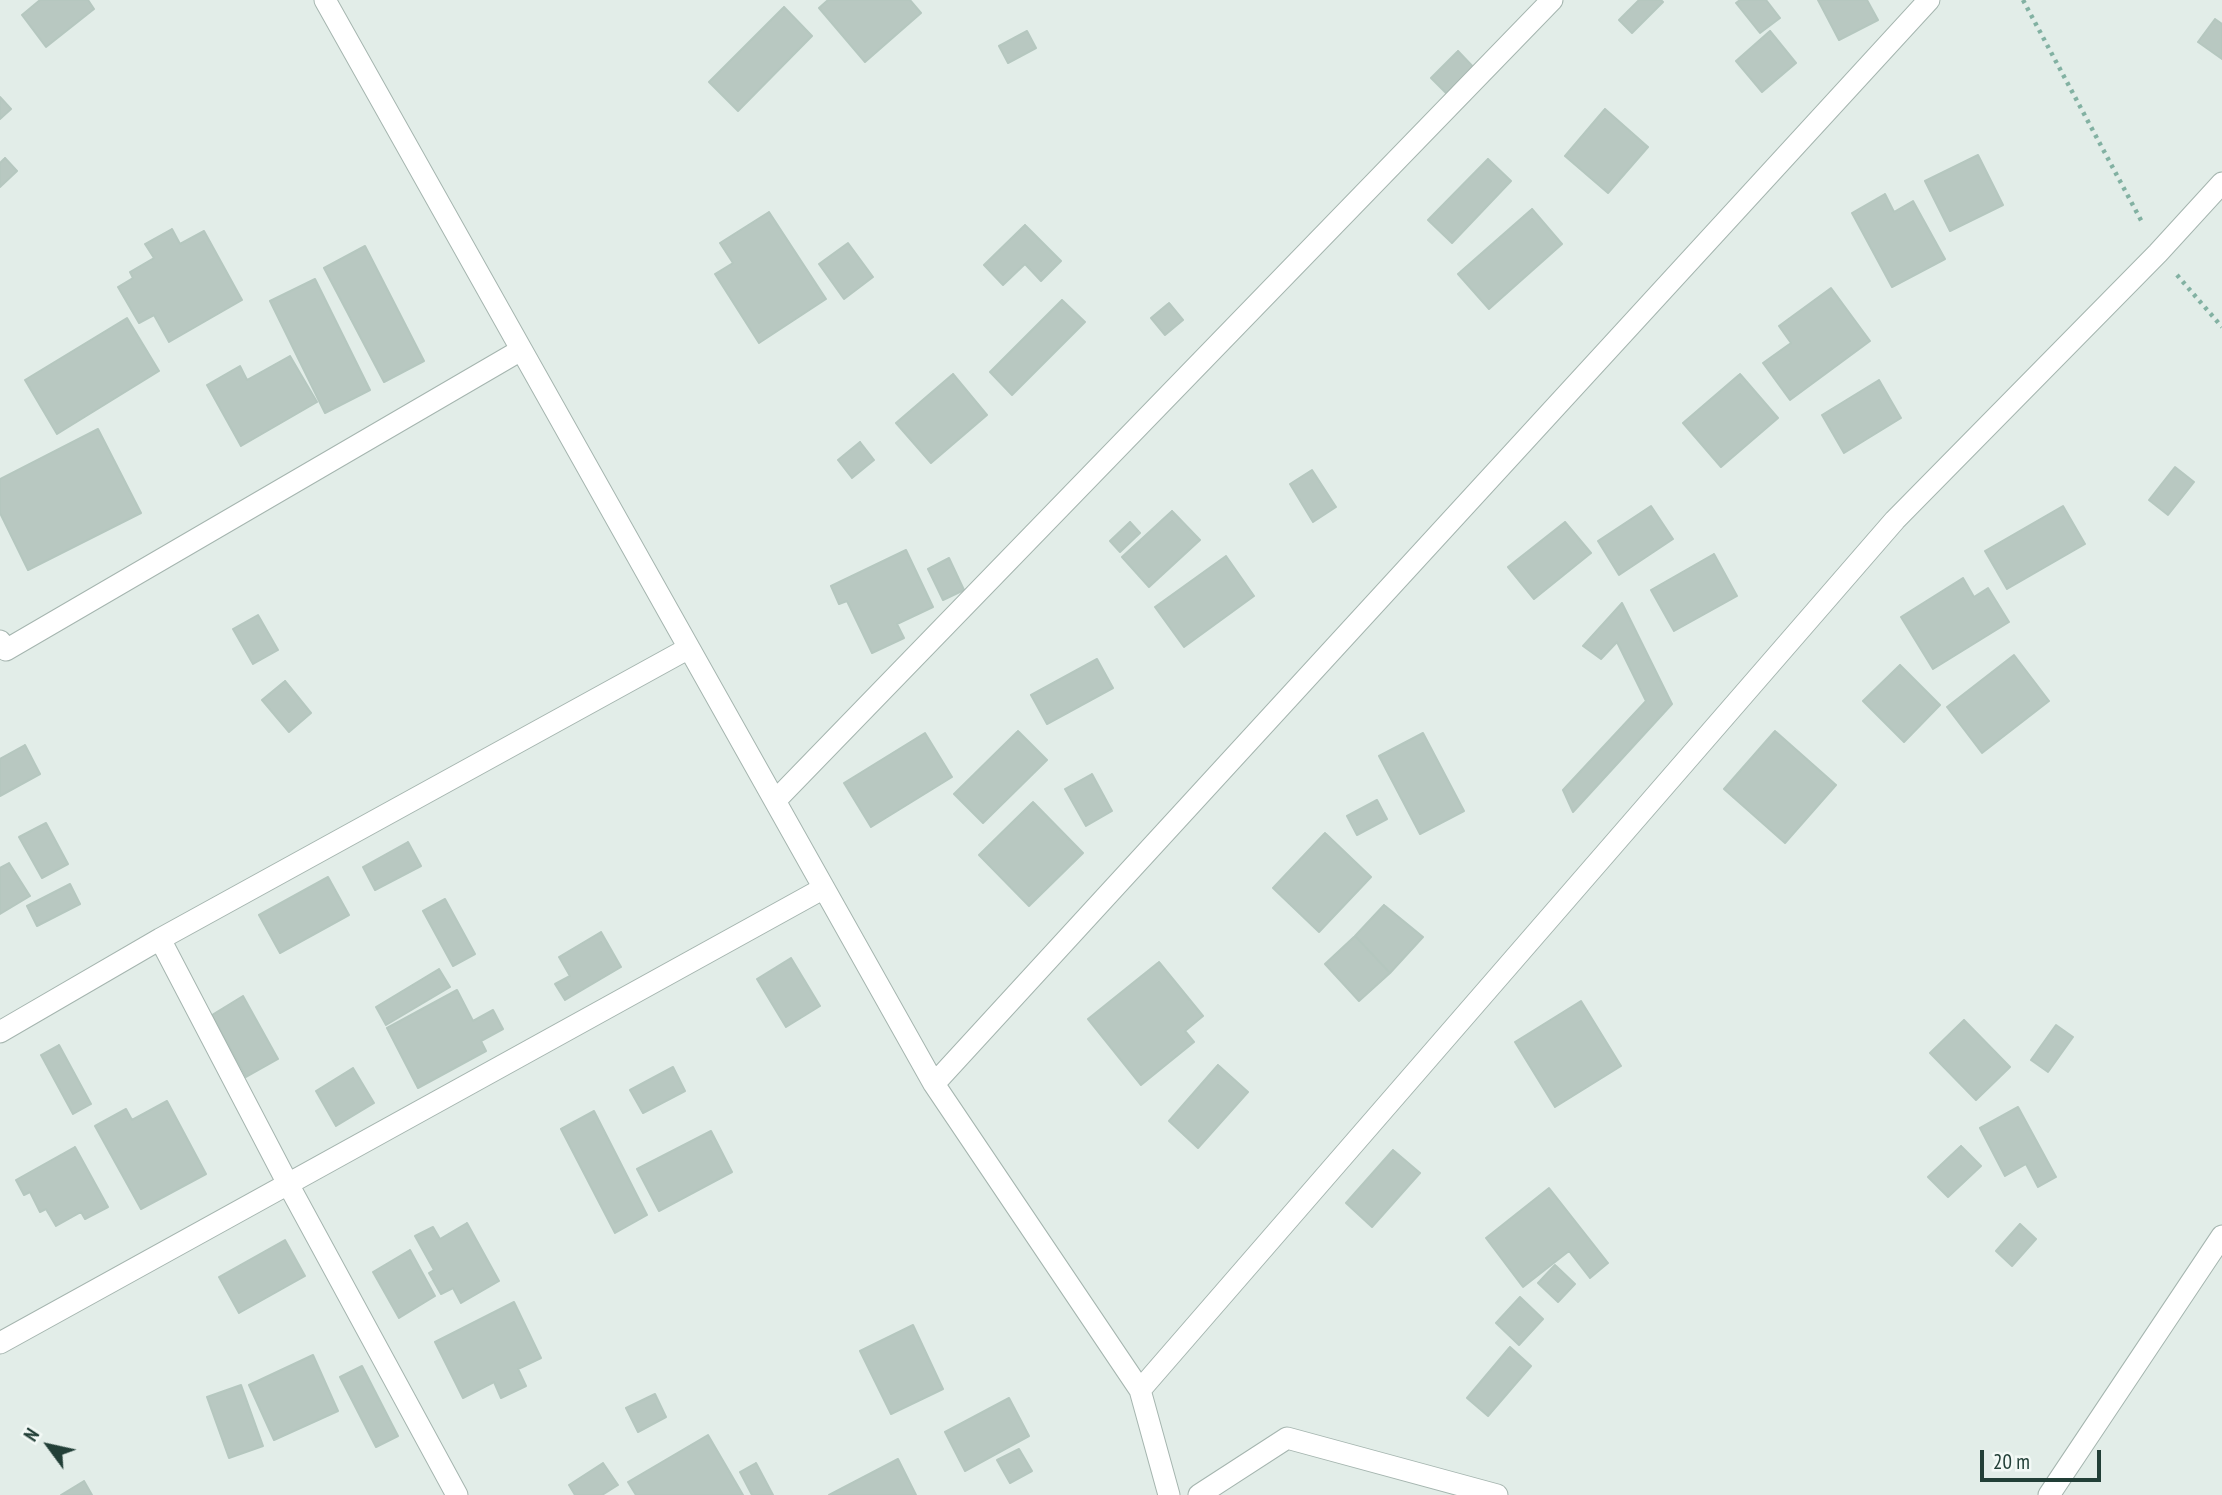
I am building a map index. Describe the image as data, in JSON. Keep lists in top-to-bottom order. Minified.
{"scale_bar":"20 m","north":"top left"}
